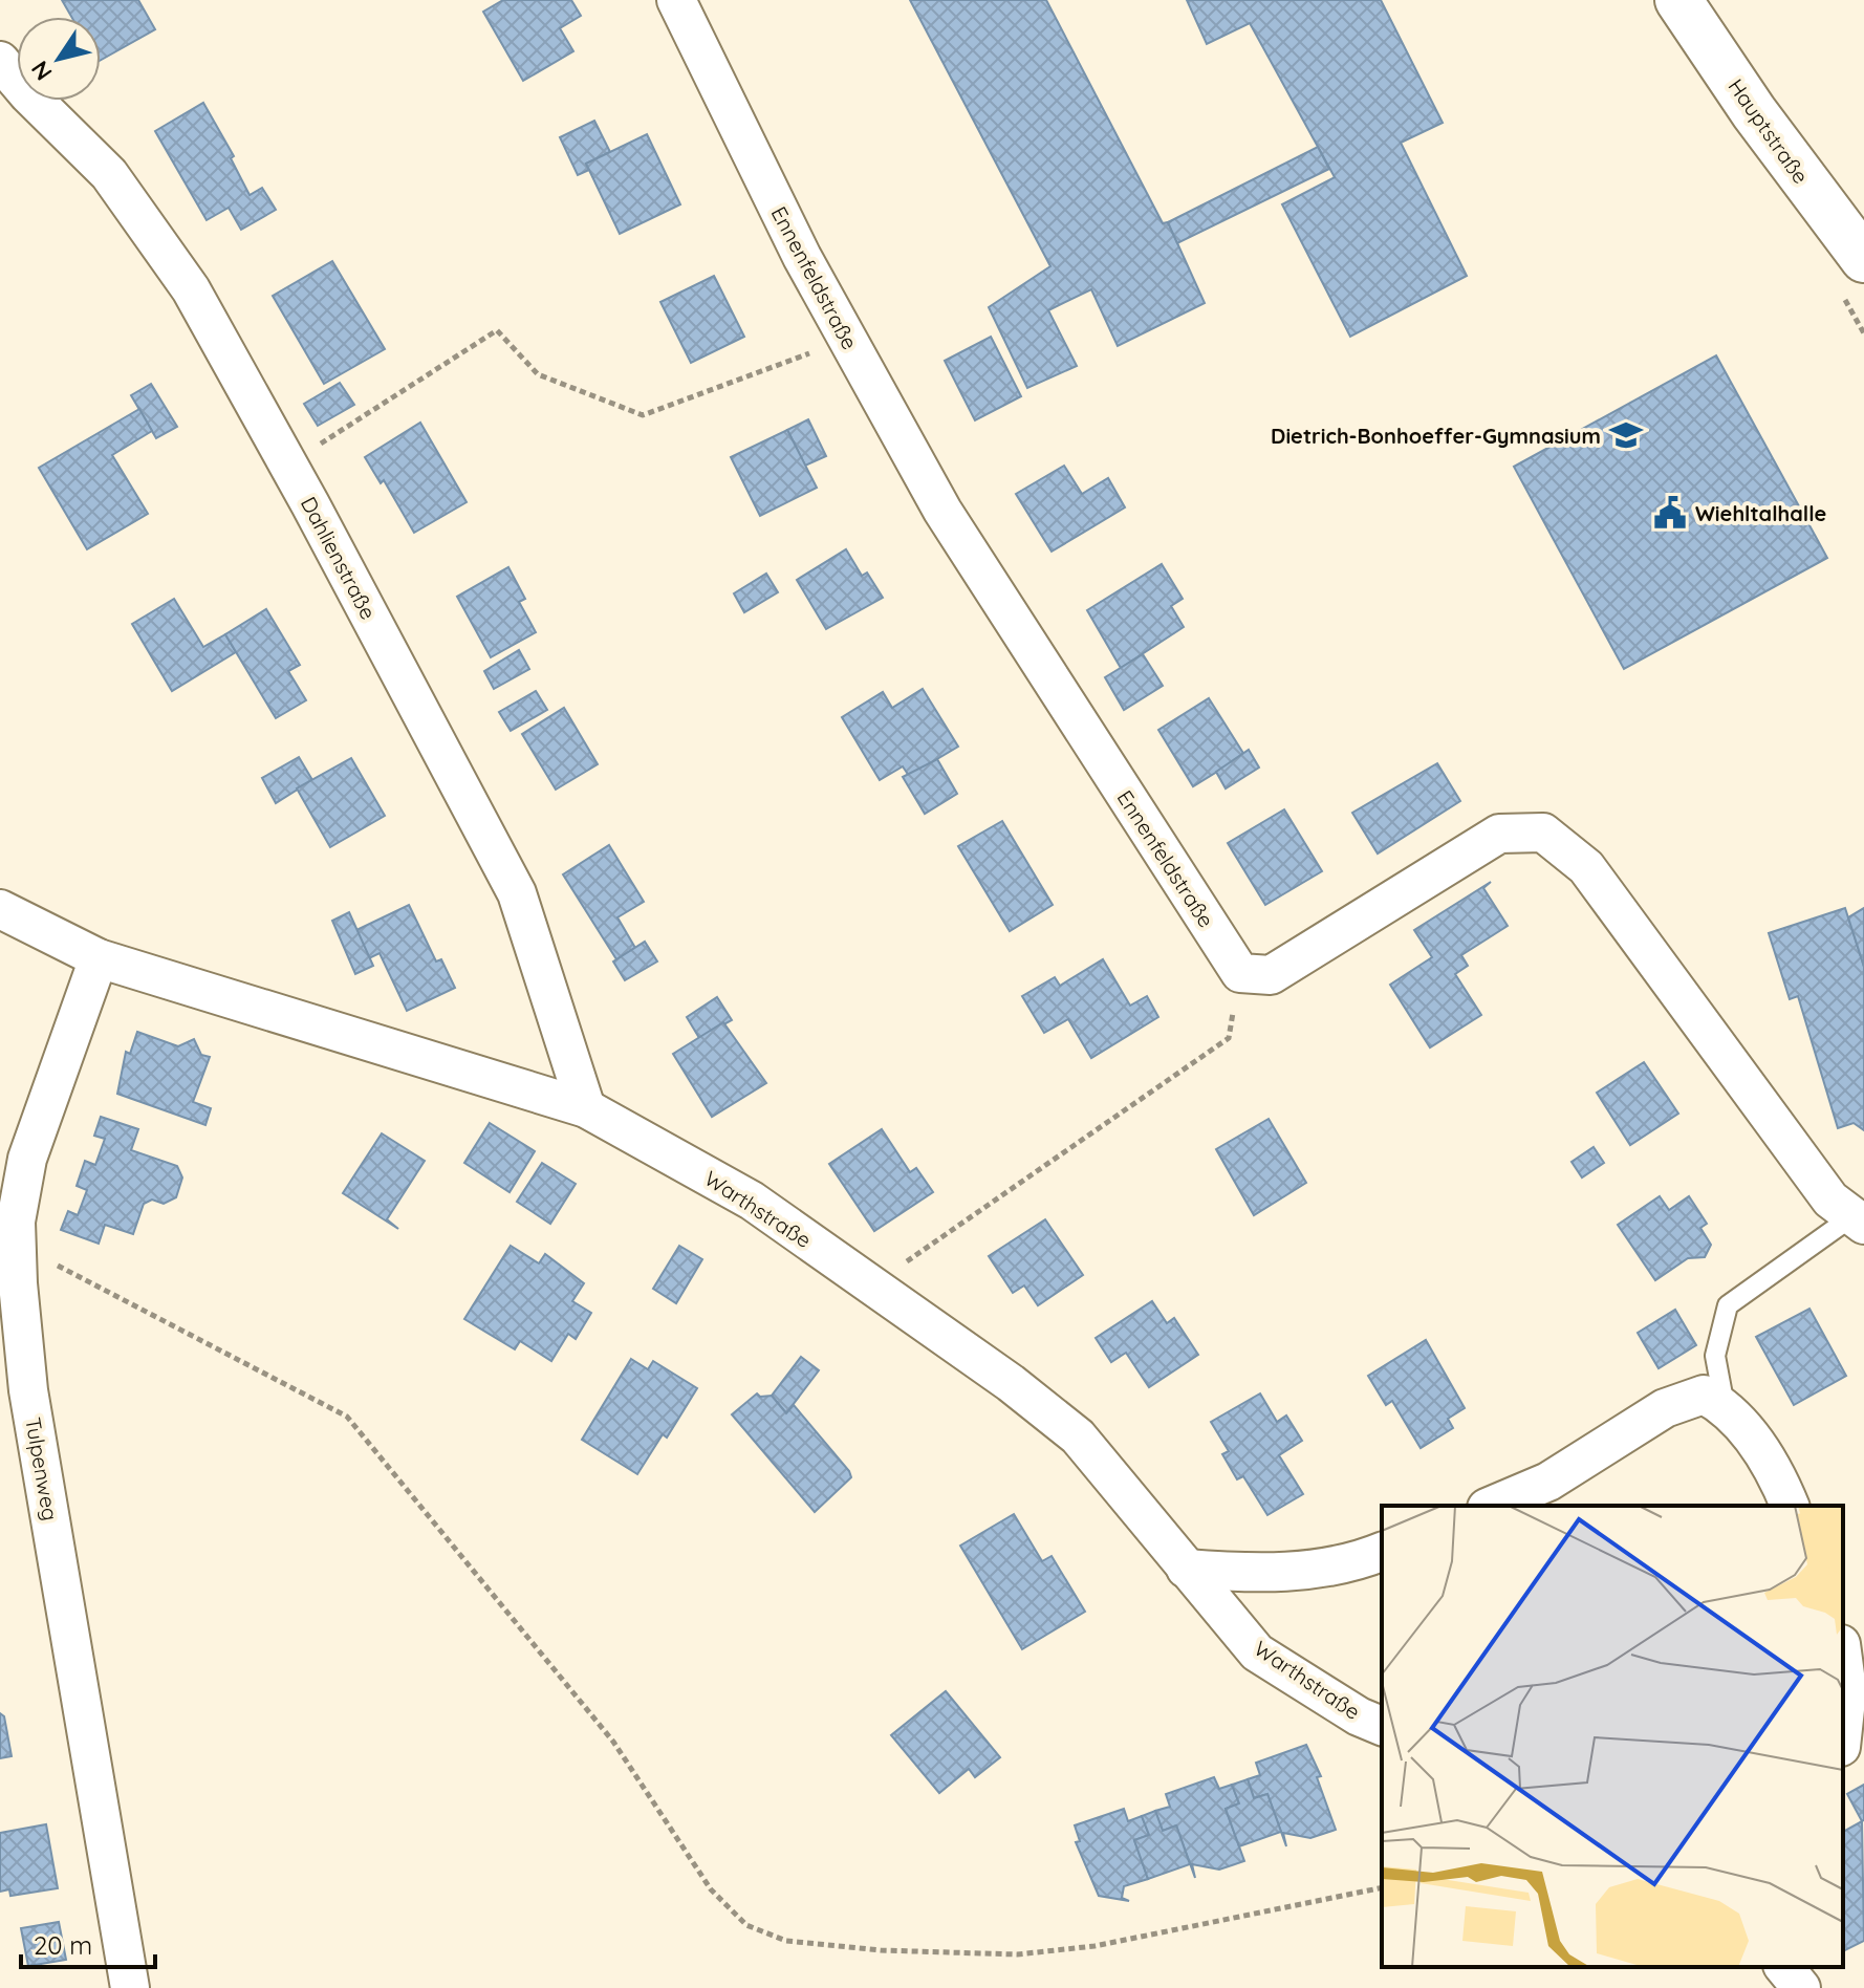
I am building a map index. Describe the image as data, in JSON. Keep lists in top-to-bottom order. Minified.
{"streets":{"street":["Hauptstraße","Ennenfeldstraße","Dahlienstraße","Warthstraße","Tulpenweg"]},"crossings":[["Dahlienstraße","Warthstraße"],["Warthstraße","Tulpenweg"]],"places":{"school or university":["Dietrich-Bonhoeffer-Gymnasium"],"public building":["Wiehltalhalle"]},"scale_bar":"20 m","north":"bottom left"}
